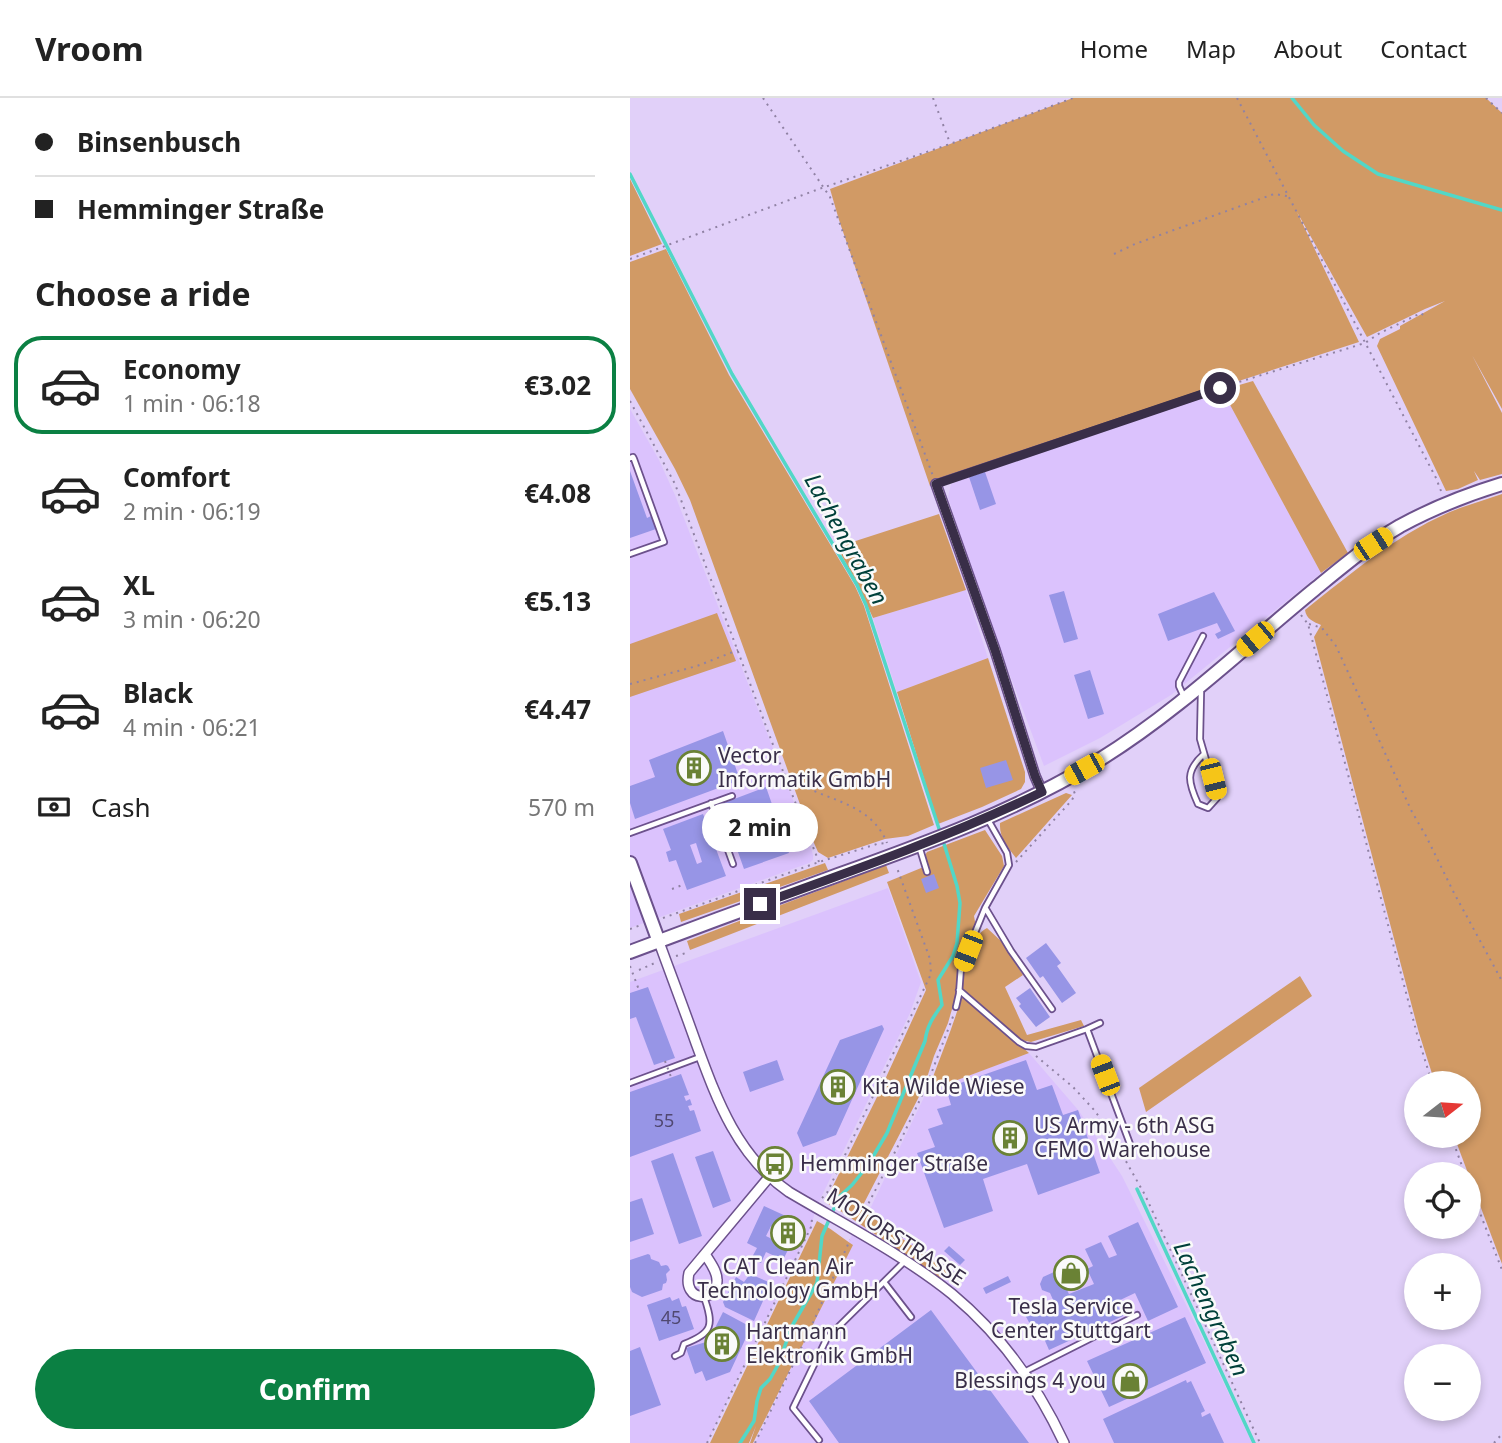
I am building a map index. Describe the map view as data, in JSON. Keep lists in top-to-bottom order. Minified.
{"streets":{"main road":["MOTORSTRASSE"]},"water":["Lachengraben"],"places":{"building":["Vector Informatik GmbH","Kita Wilde Wiese","US Army - 6th ASG CFMO Warehouse","CAT Clean Air Technology GmbH","Hartmann Elektronik GmbH"],"bus stop":["Hemminger Straße"],"shop":["Tesla Service Center Stuttgart","Blessings 4 you"]},"house_numbers":["55","45"],"north":"right","page":{"header":"Vroom","nav":["Home","Map","About","Contact"],"banner":["Binsenbusch","Hemminger Straße"],"heading":"Choose a ride","list":[{"name":"Economy","note":"1 min · 06:18","value":"€3.02"},{"name":"Comfort","note":"2 min · 06:19","value":"€4.08"},{"name":"XL","note":"3 min · 06:20","value":"€5.13"},{"name":"Black","note":"4 min · 06:21","value":"€4.47"}],"pay":["Cash","570 m"],"bubble":"2 min","map_buttons":["+","−"],"buttons":"Confirm"}}
